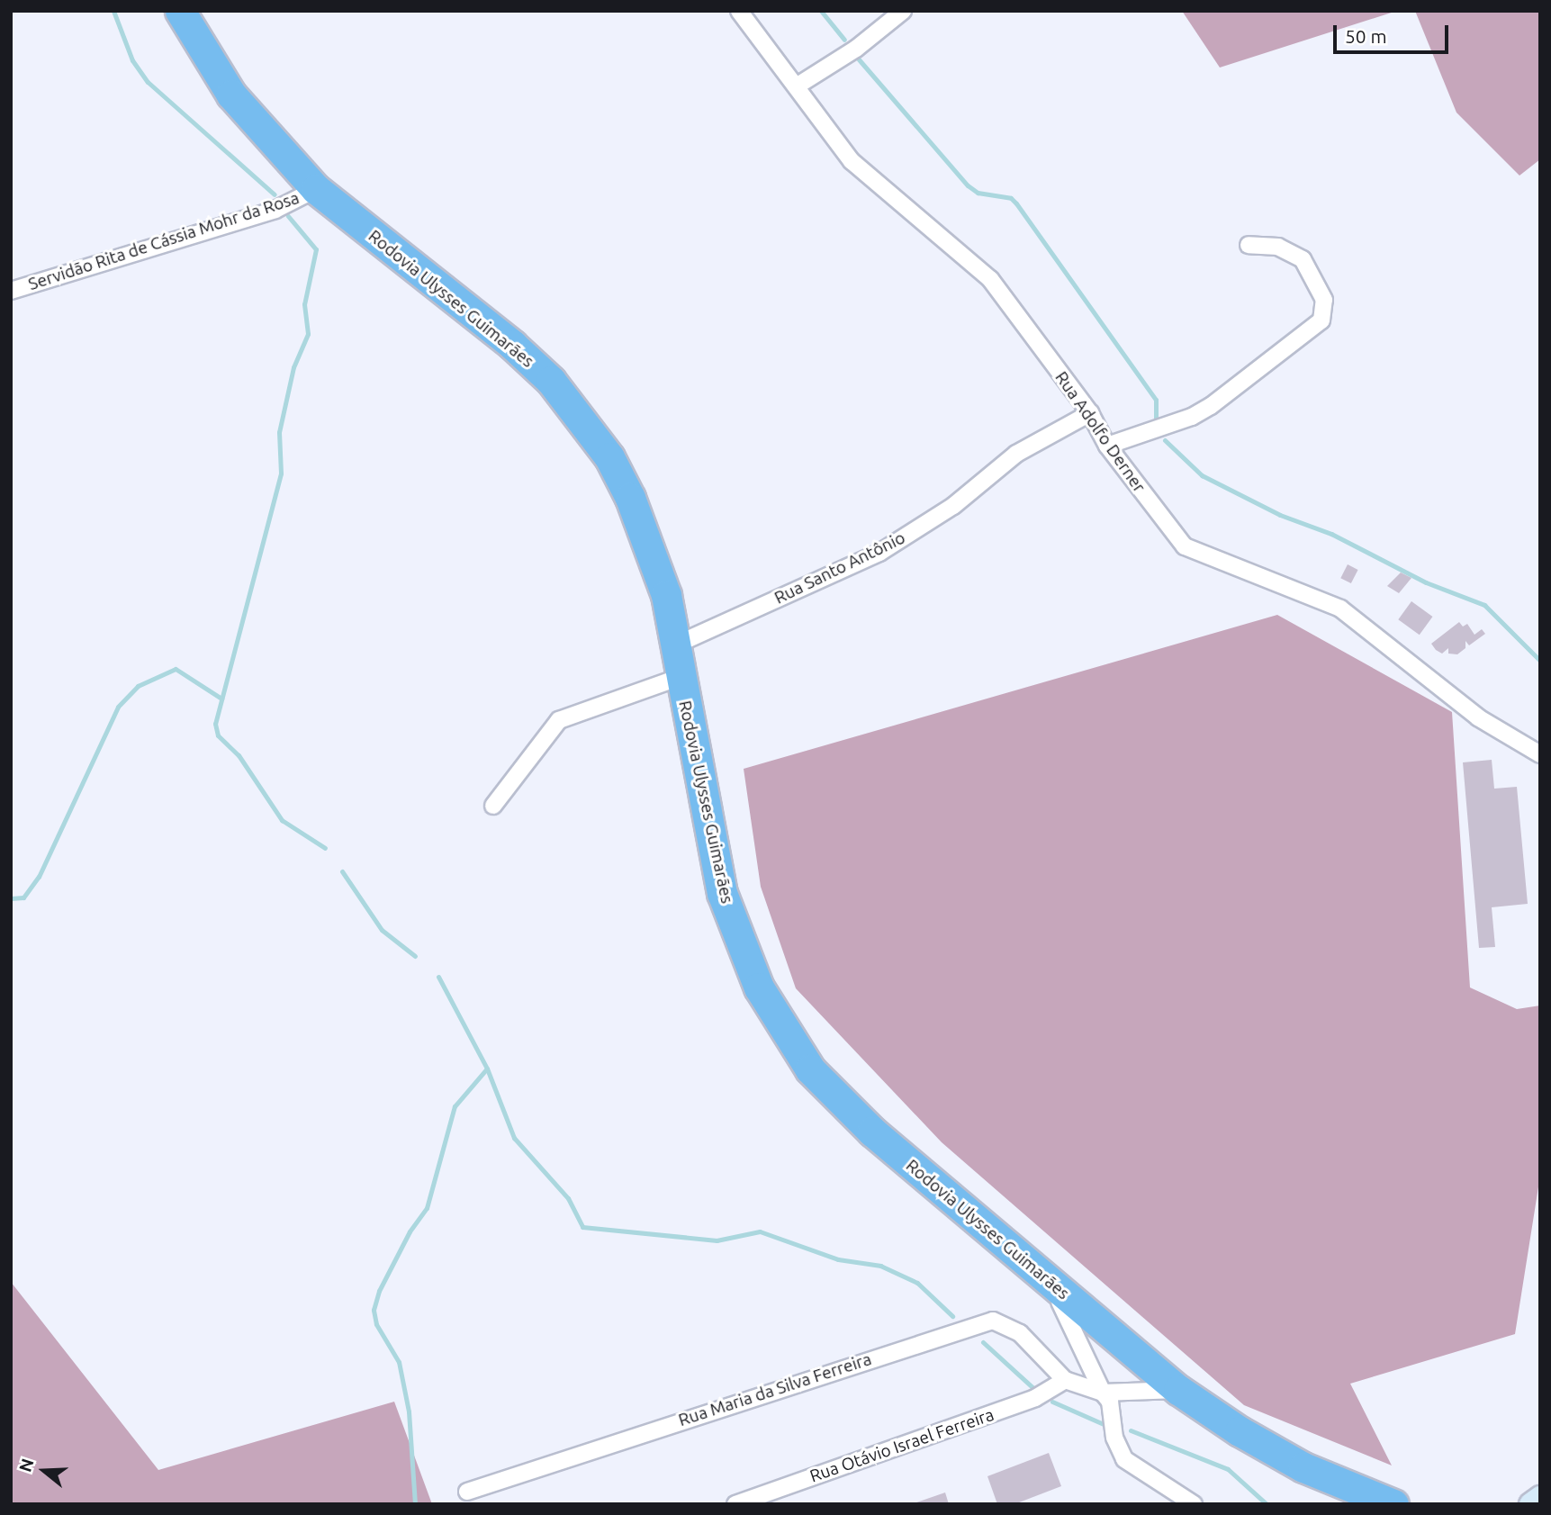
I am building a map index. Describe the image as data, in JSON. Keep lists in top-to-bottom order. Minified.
{"streets":{"highway":["Rodovia Ulysses Guimarães"],"street":["Servidão Rita de Cássia Mohr da Rosa","Rua Adolfo Derner","Rua Santo Antônio","Rua Maria da Silva Ferreira","Rua Otávio Israel Ferreira"]},"crossings":[["Servidão Rita de Cássia Mohr da Rosa","Rodovia Ulysses Guimarães"],["Rodovia Ulysses Guimarães","Rua Santo Antônio"],["Rua Adolfo Derner","Rua Santo Antônio"],["Rua Maria da Silva Ferreira","Rua Otávio Israel Ferreira"]],"scale_bar":"50 m","north":"left"}
